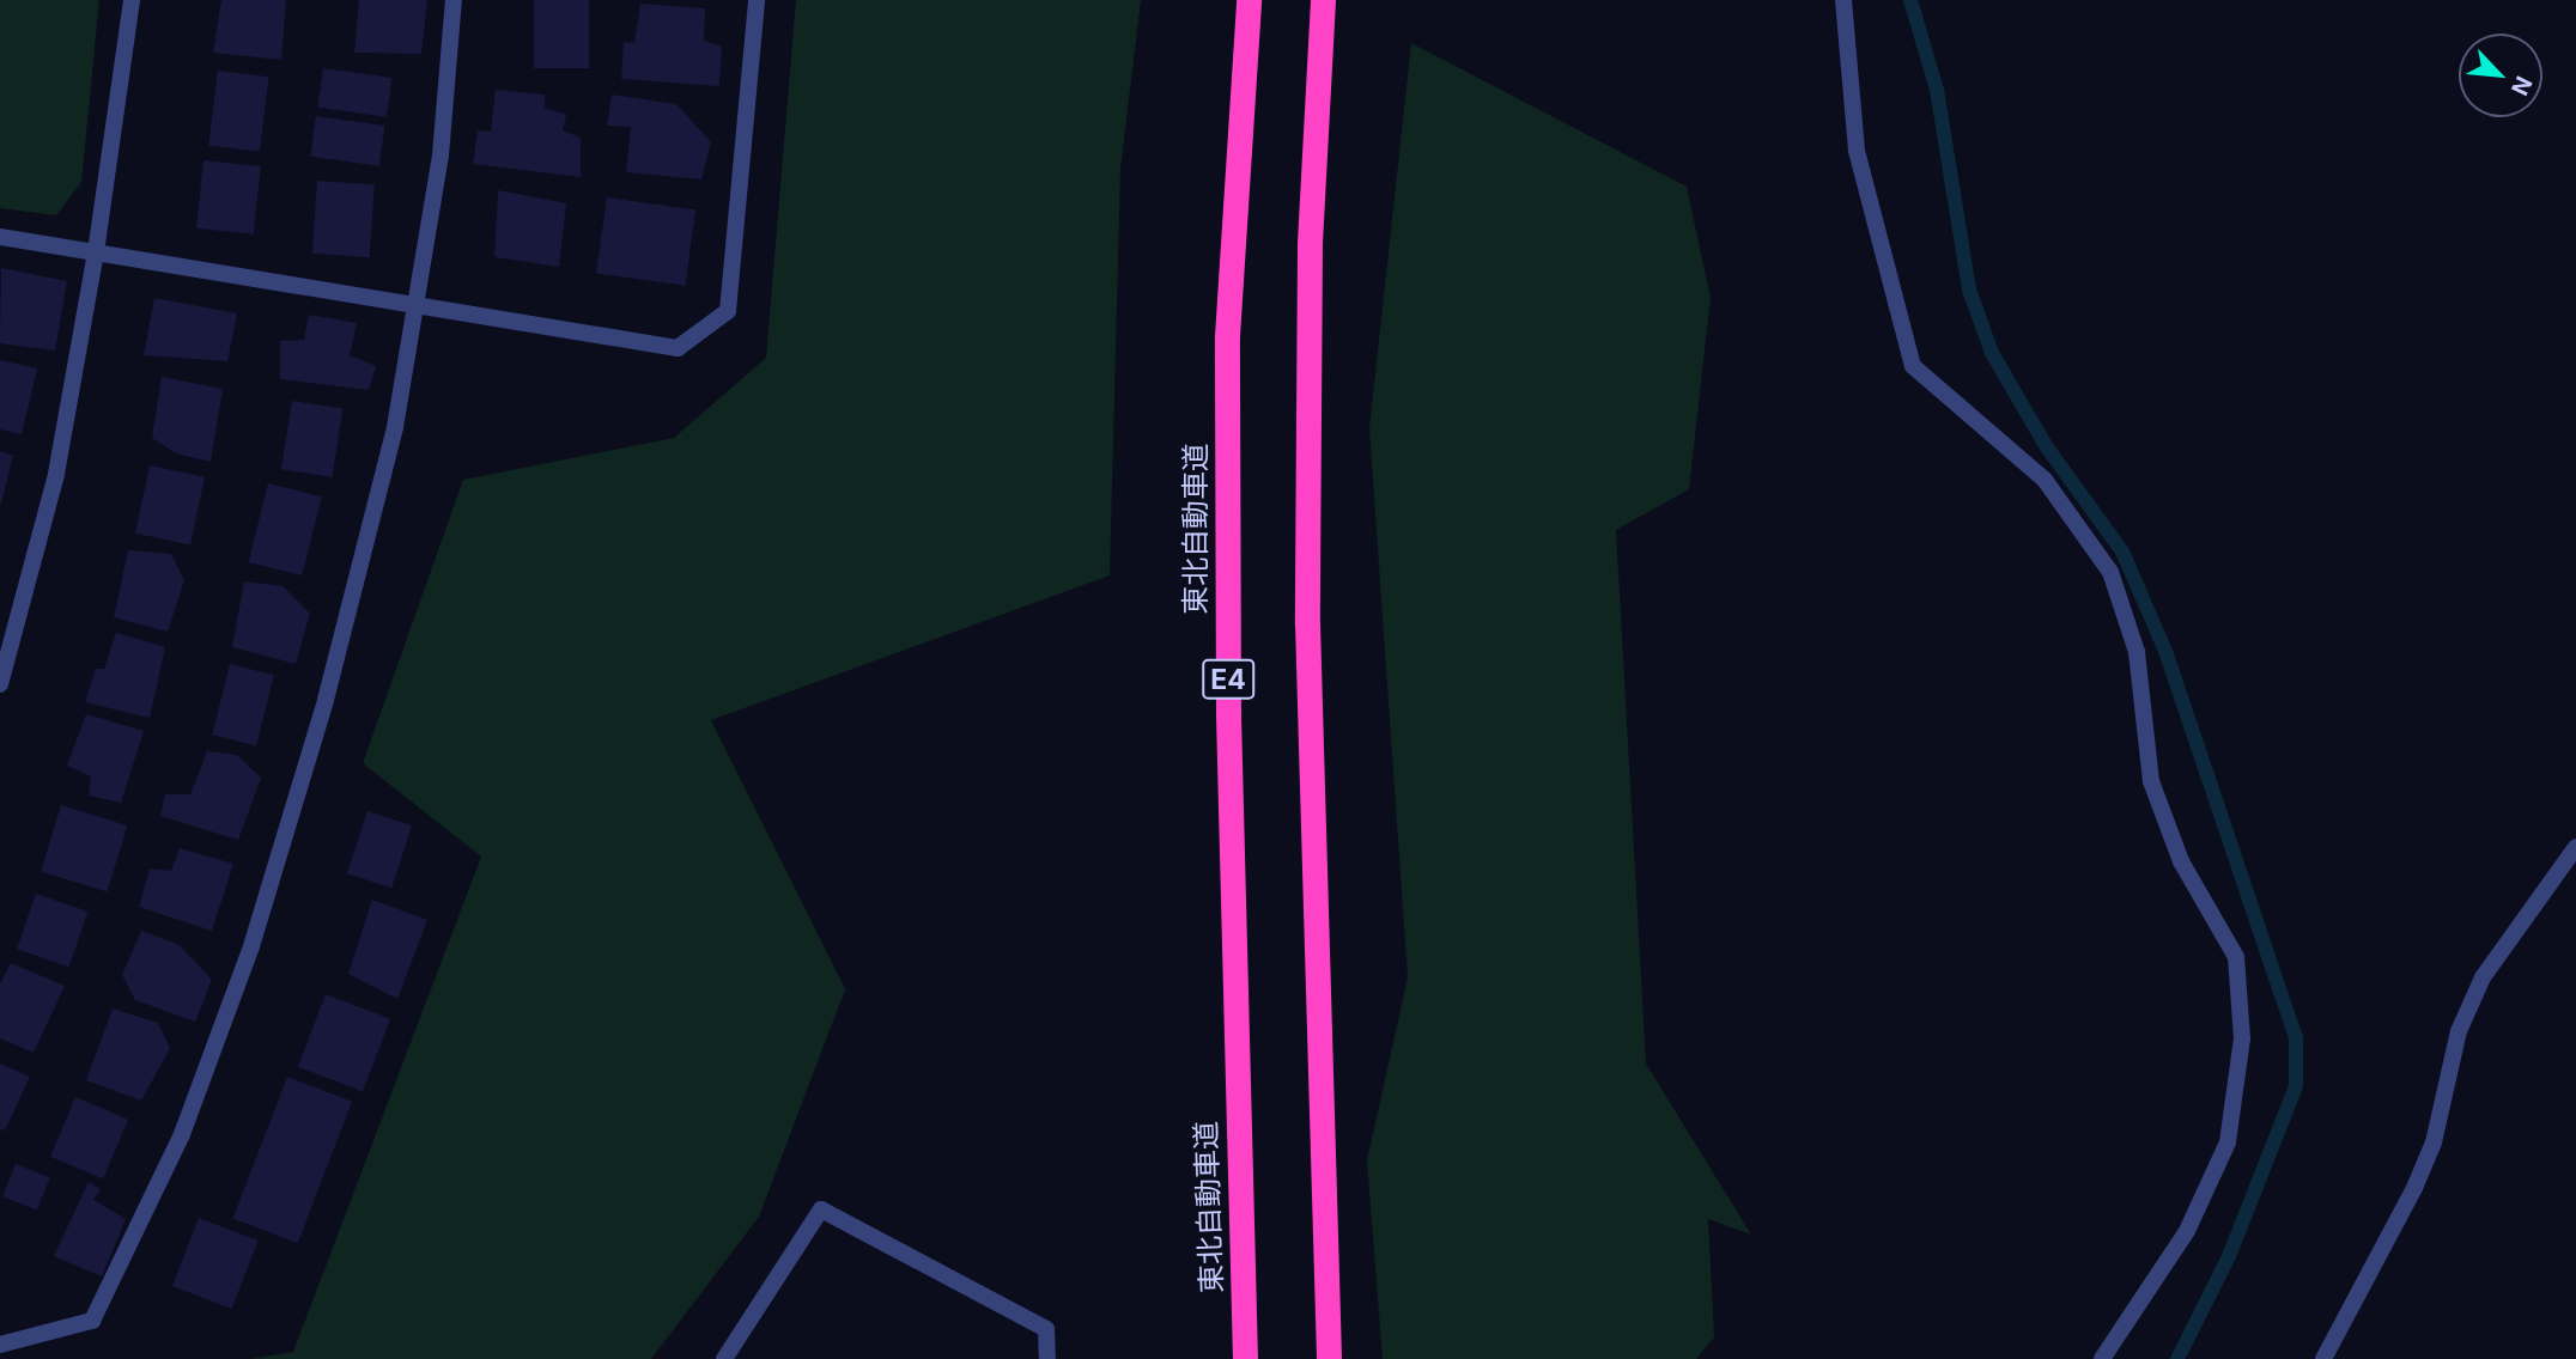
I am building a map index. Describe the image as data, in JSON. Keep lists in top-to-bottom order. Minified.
{"streets":{"highway":["東北自動車道","E4"]},"north":"bottom right"}
